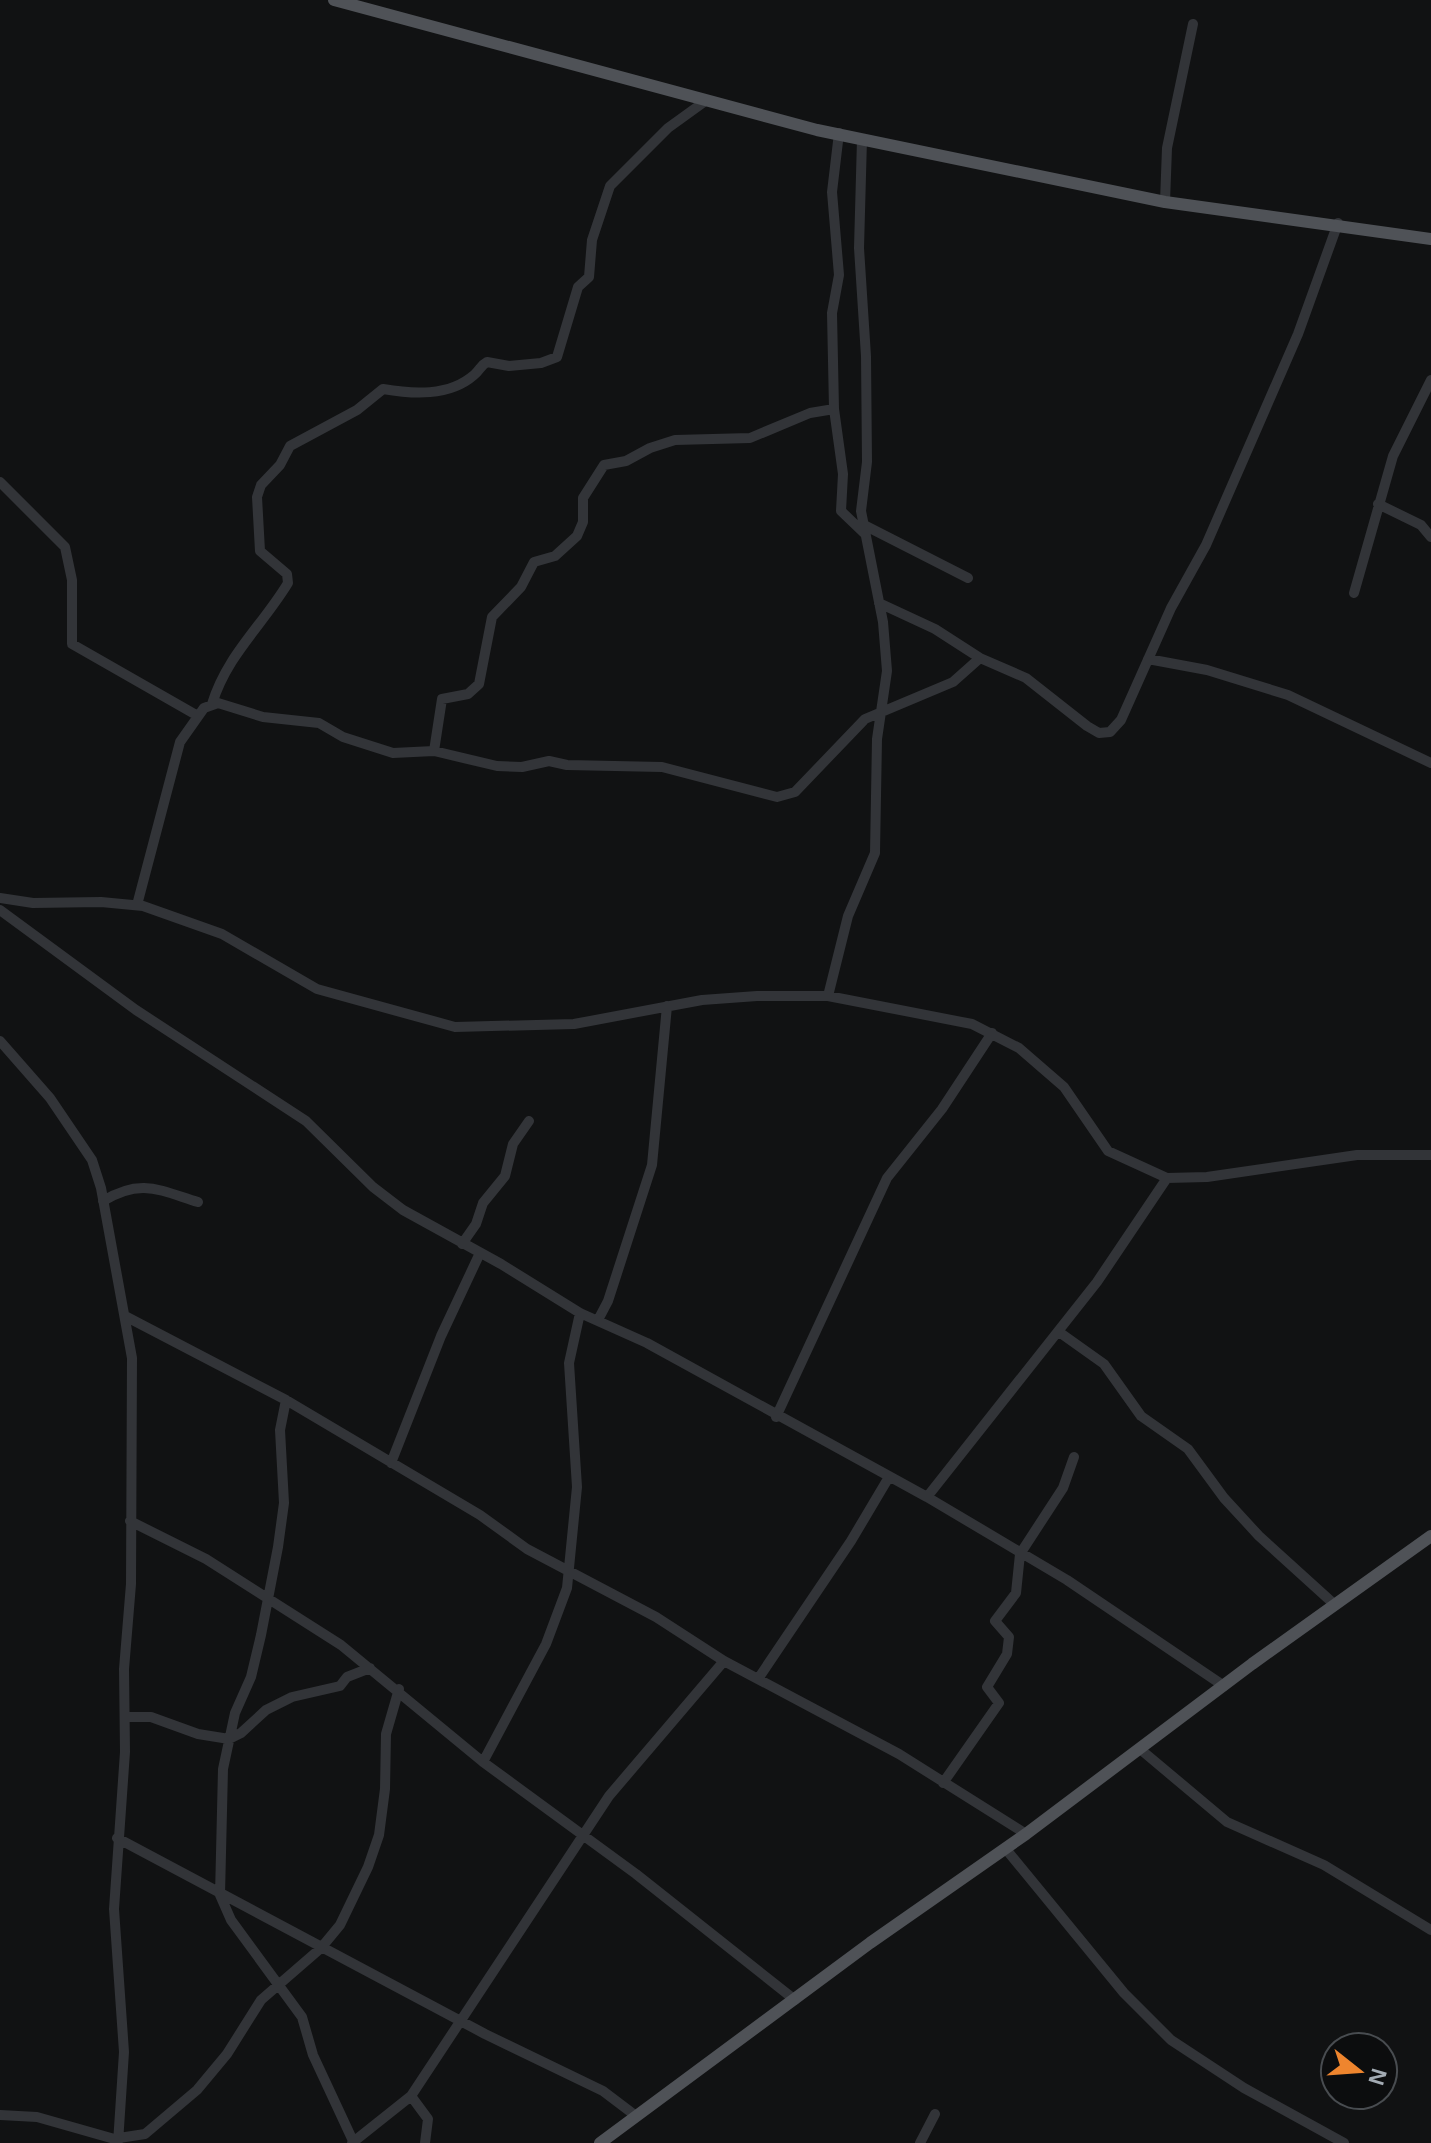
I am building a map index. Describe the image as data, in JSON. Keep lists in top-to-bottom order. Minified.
{"north":"right"}
